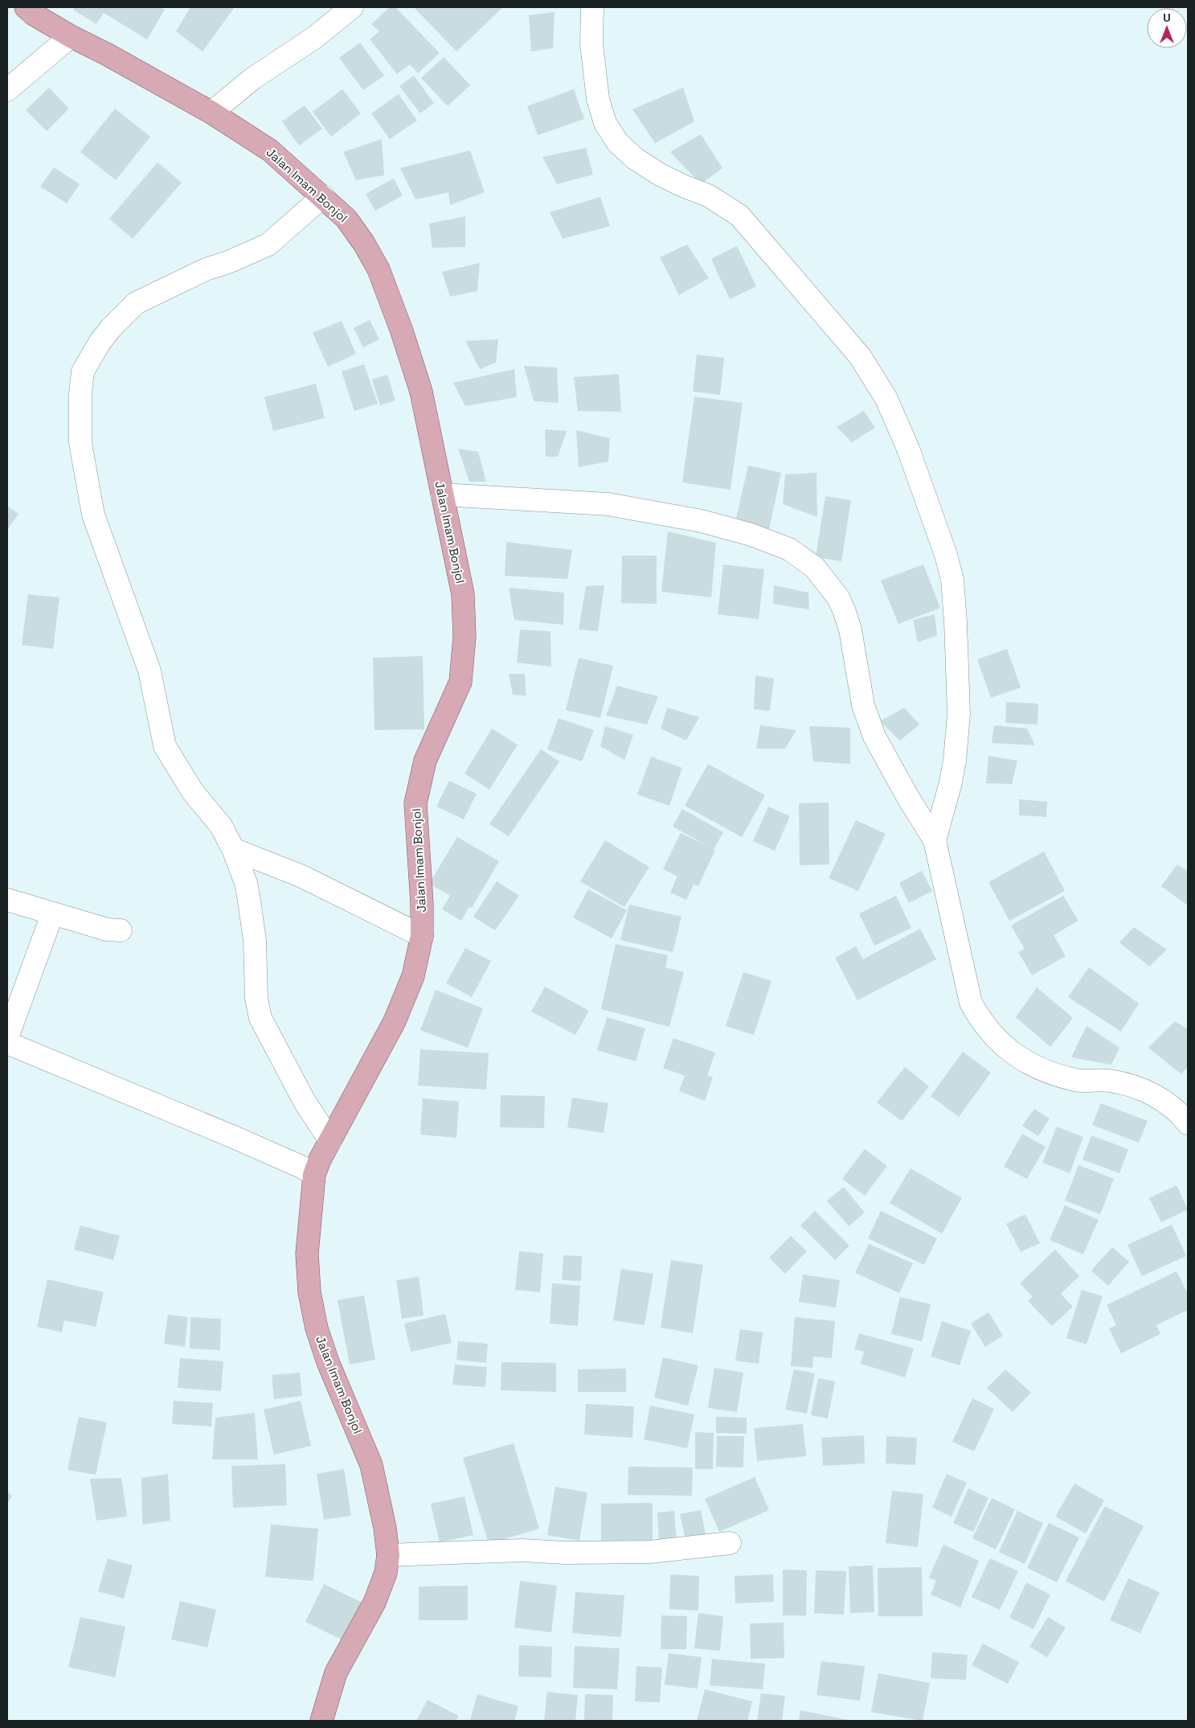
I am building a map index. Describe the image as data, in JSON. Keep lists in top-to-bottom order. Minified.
{"streets":{"main road":["Jalan Imam Bonjol"]},"north":"top"}
